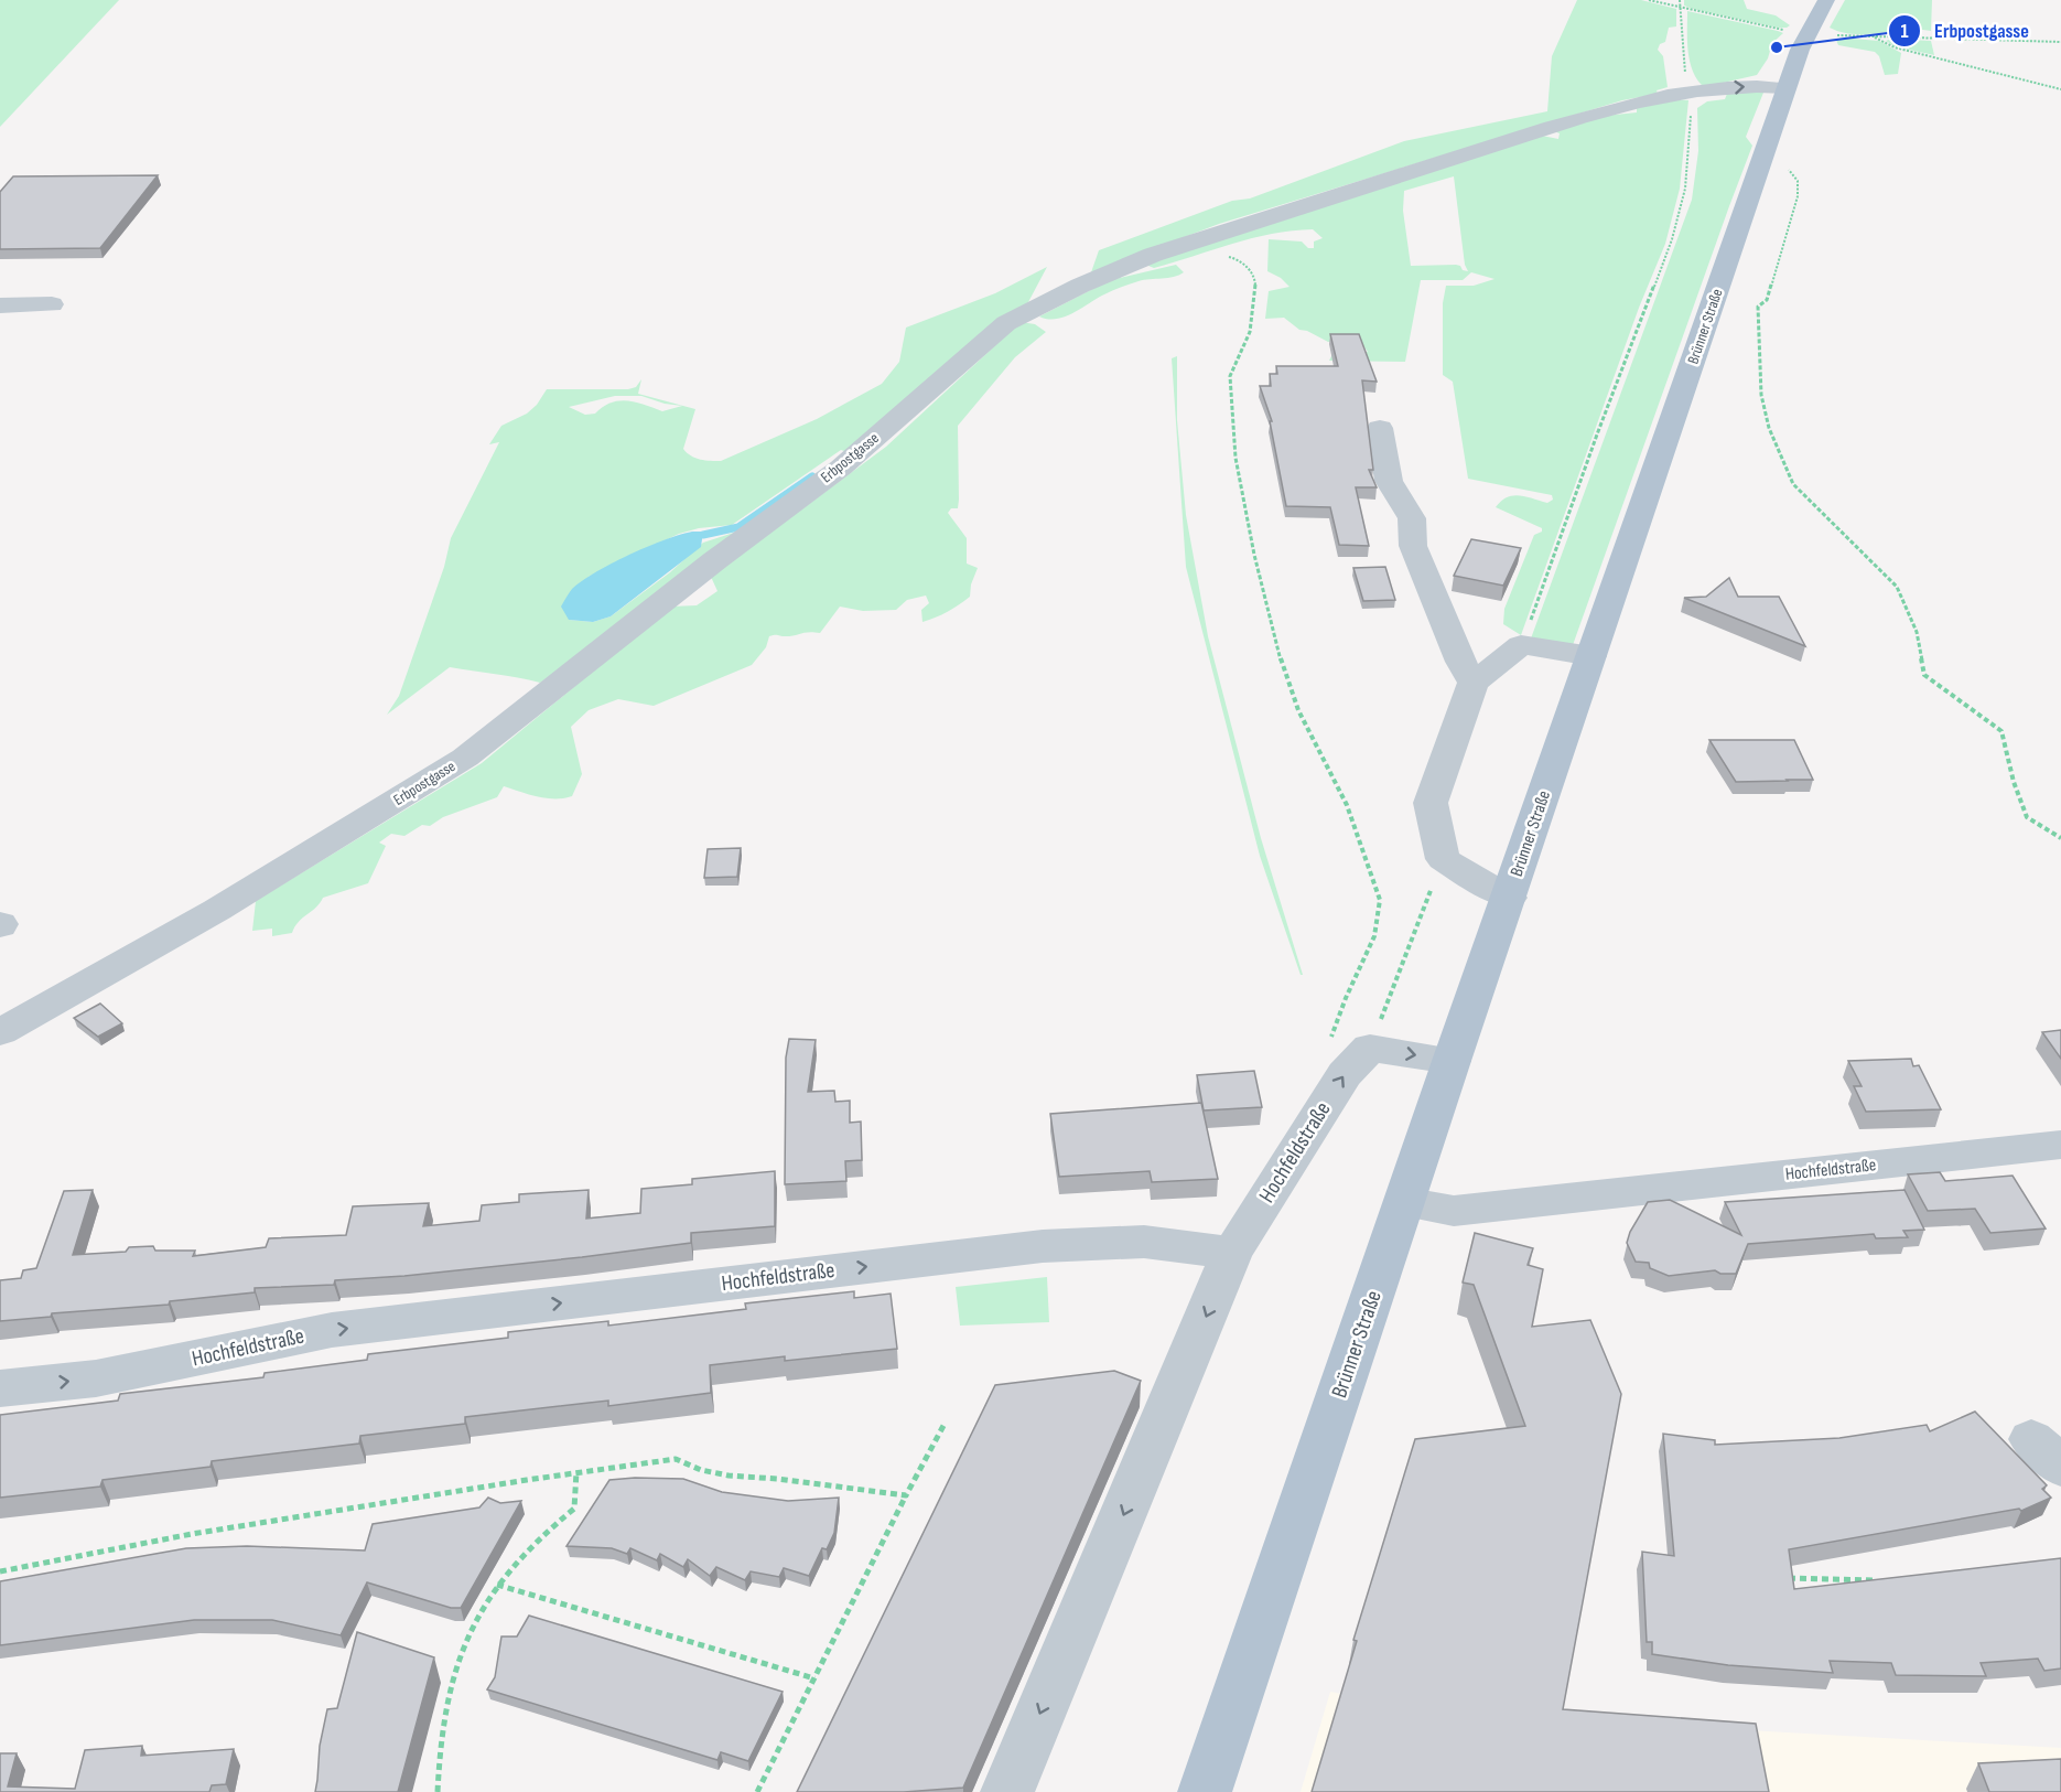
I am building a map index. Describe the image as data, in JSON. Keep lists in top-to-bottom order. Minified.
{"streets":{"main road":["Brünner Straße"],"street":["Erbpostgasse","Hochfeldstraße"]},"crossings":[["Brünner Straße","Erbpostgasse"],["Brünner Straße","Hochfeldstraße"]],"one_way":["Hochfeldstraße"],"places":["Erbpostgasse"]}
